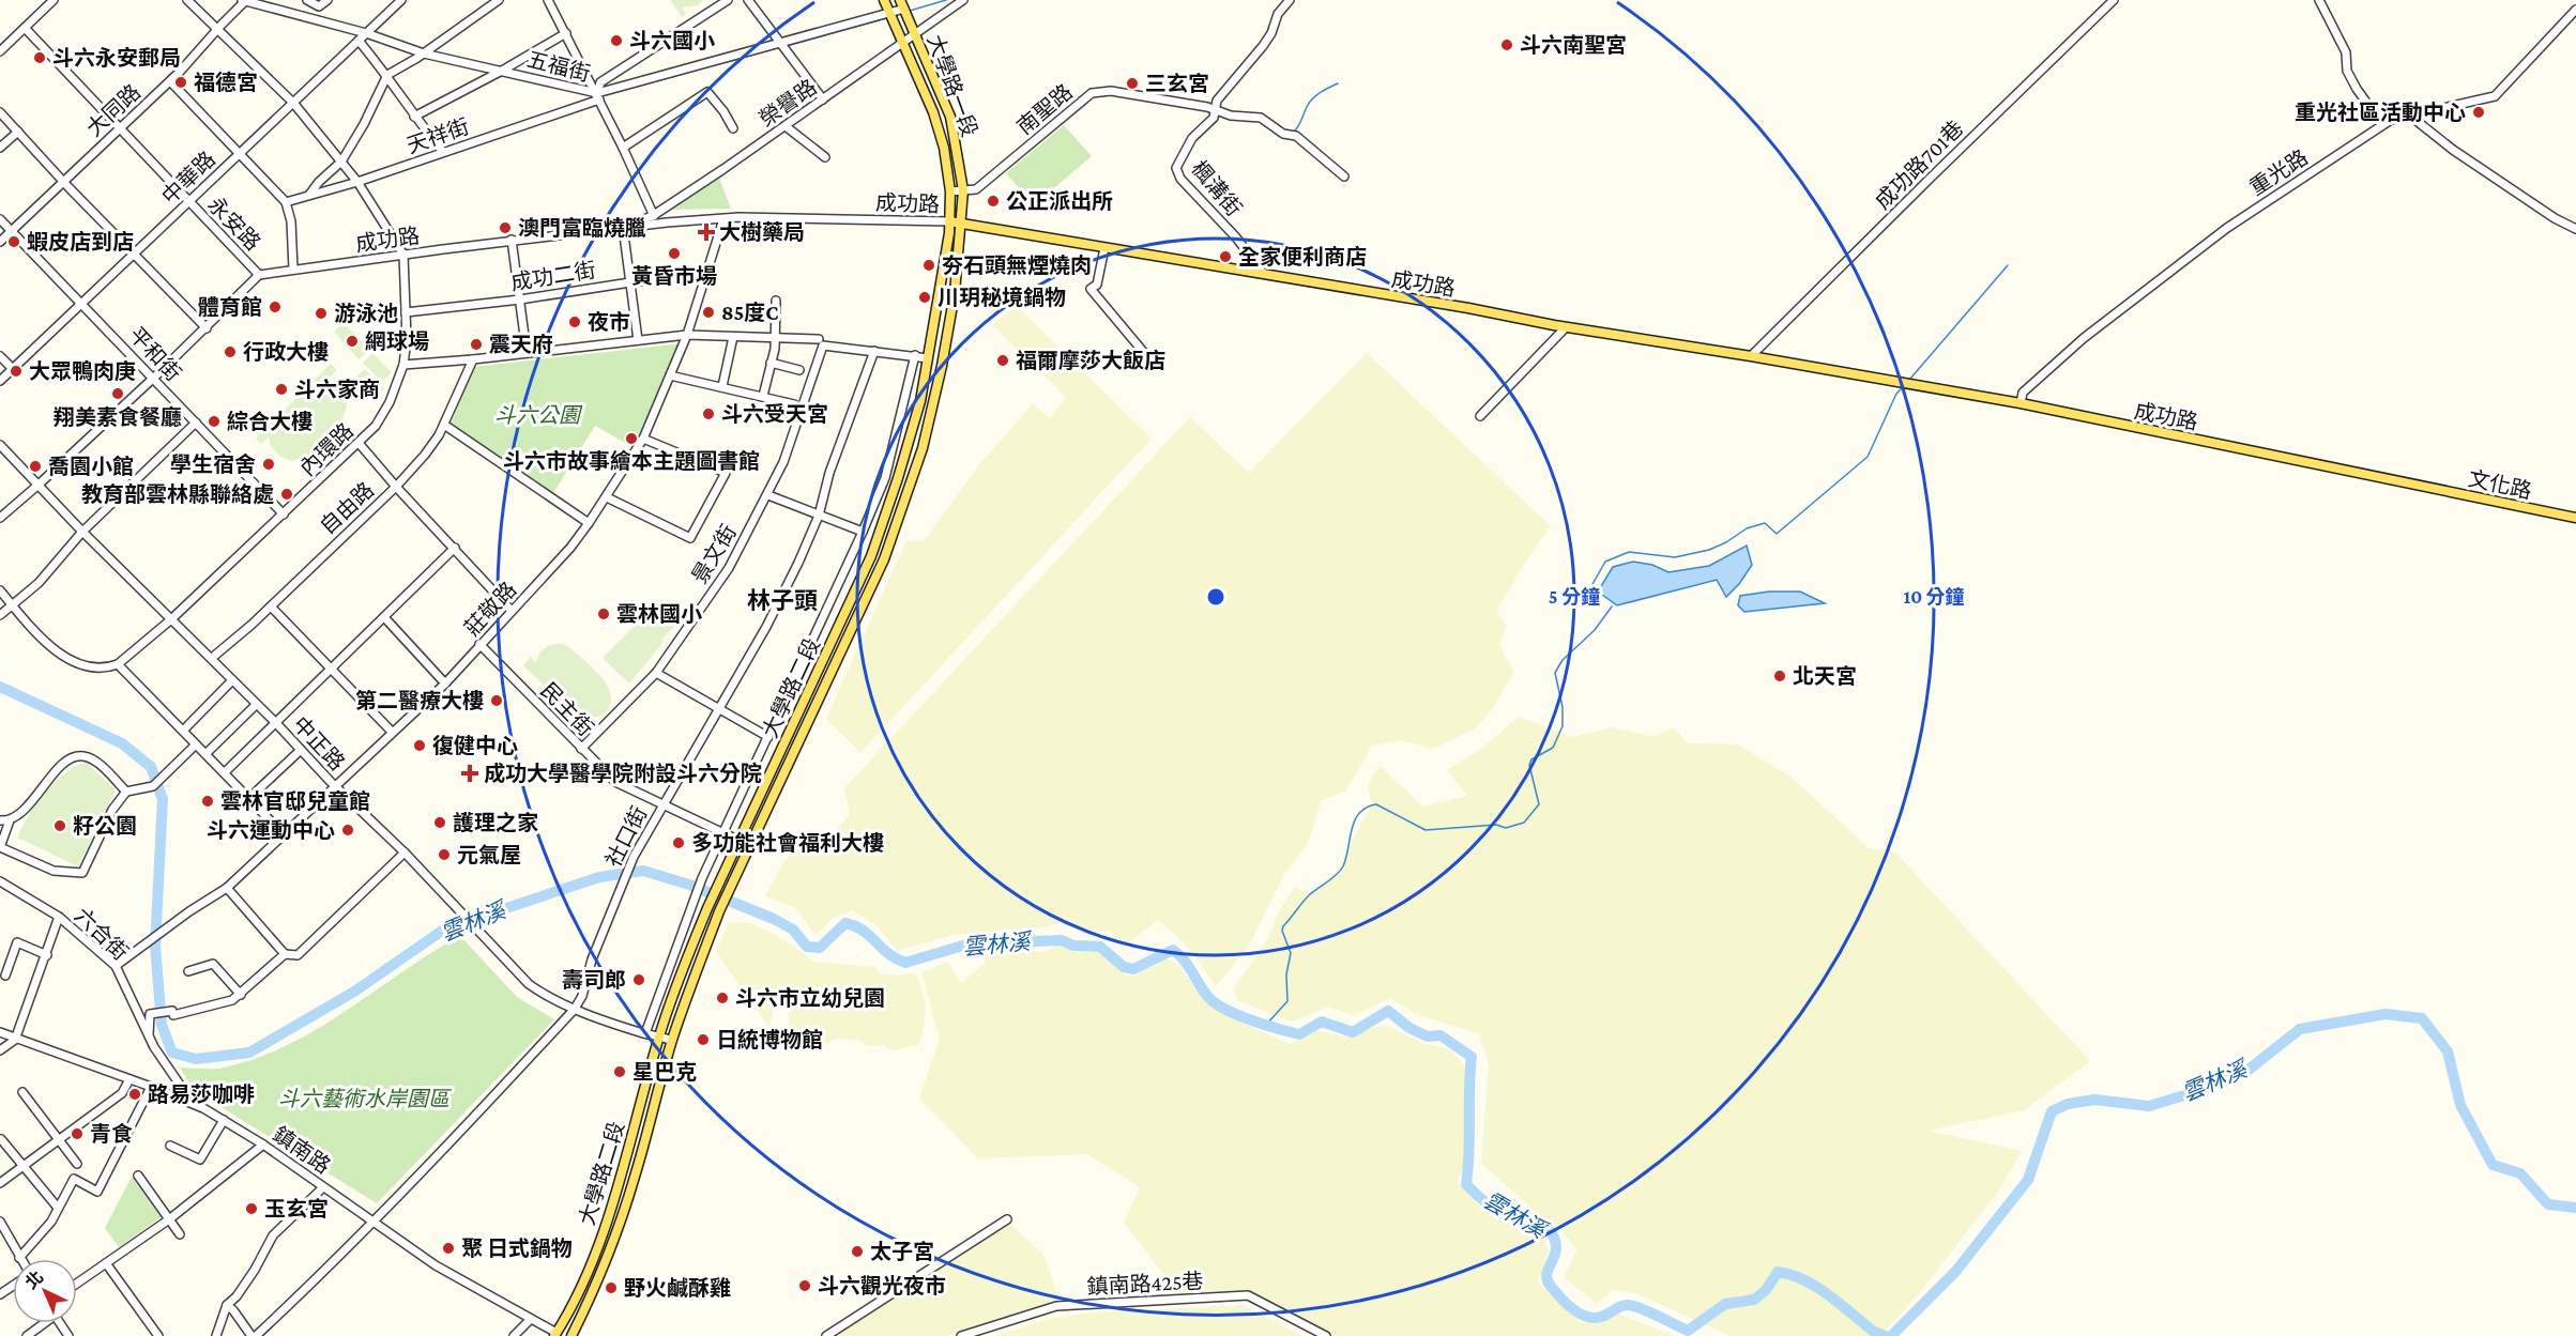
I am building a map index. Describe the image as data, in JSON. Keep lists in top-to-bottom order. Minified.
{"streets":{"main road":["大學路一段","成功路","文化路","大學路二段"],"street":["五福街","榮譽路","南聖路","大同路","天祥街","成功路701巷","重光路","中華路","楓溝街","永安路","成功二街","平和街","內環路","自由路","景文街","莊敬路","民主街","中正路","社口街","六合街","鎮南路","鎮南路425巷"]},"crossings":[["五福街","大學路一段"],["五福街","大同路"],["五福街","天祥街"],["五福街","中華路"],["大學路一段","榮譽路"],["大學路一段","南聖路"],["大學路一段","成功路"],["大學路一段","大學路二段"],["榮譽路","成功路"],["南聖路","楓溝街"],["大同路","永安路"],["大同路","平和街"],["成功路701巷","成功路"],["重光路","成功路"],["中華路","永安路"],["中華路","平和街"],["楓溝街","成功路"],["成功路","永安路"],["成功路","內環路"],["成功路","文化路"],["成功路","莊敬路"],["成功路","大學路二段"],["成功二街","內環路"],["成功二街","莊敬路"],["平和街","內環路"],["內環路","中正路"],["自由路","中正路"],["景文街","民主街"],["莊敬路","民主街"],["莊敬路","中正路"],["莊敬路","六合街"],["大學路二段","民主街"],["大學路二段","中正路"],["大學路二段","鎮南路"],["民主街","社口街"],["中正路","社口街"],["社口街","鎮南路"],["六合街","鎮南路"]],"districts":["林子頭"],"water":["雲林溪"],"parks":["斗六公園","斗六藝術水岸園區"],"places":{"other":["斗六國小","斗六南聖宮","斗六永安郵局","福德宮","三玄宮","重光社區活動中心","公正派出所","澳門富臨燒臘","蝦皮店到店","黃昏市場","全家便利商店","夯石頭無煙燒肉","川玥秘境鍋物","體育館","85度C","游泳池","夜市","網球場","震天府","行政大樓","福爾摩莎大飯店","大眾鴨肉庚","斗六家商","翔美素食餐廳","斗六受天宮","綜合大樓","斗六市故事繪本主題圖書館","學生宿舍","喬園小館","教育部雲林縣聯絡處","雲林國小","北天宮","第二醫療大樓","復健中心","雲林官邸兒童館","護理之家","籽公園","斗六運動中心","多功能社會福利大樓","元氣屋","壽司郎","斗六市立幼兒園","日統博物館","星巴克","路易莎咖啡","青食","玉玄宮","聚 日式鍋物","太子宮","斗六觀光夜市","野火鹹酥雞"],"health":["大樹藥局","成功大學醫學院附設斗六分院"]},"north":"top left","rings":["5 分鐘","10 分鐘"]}
